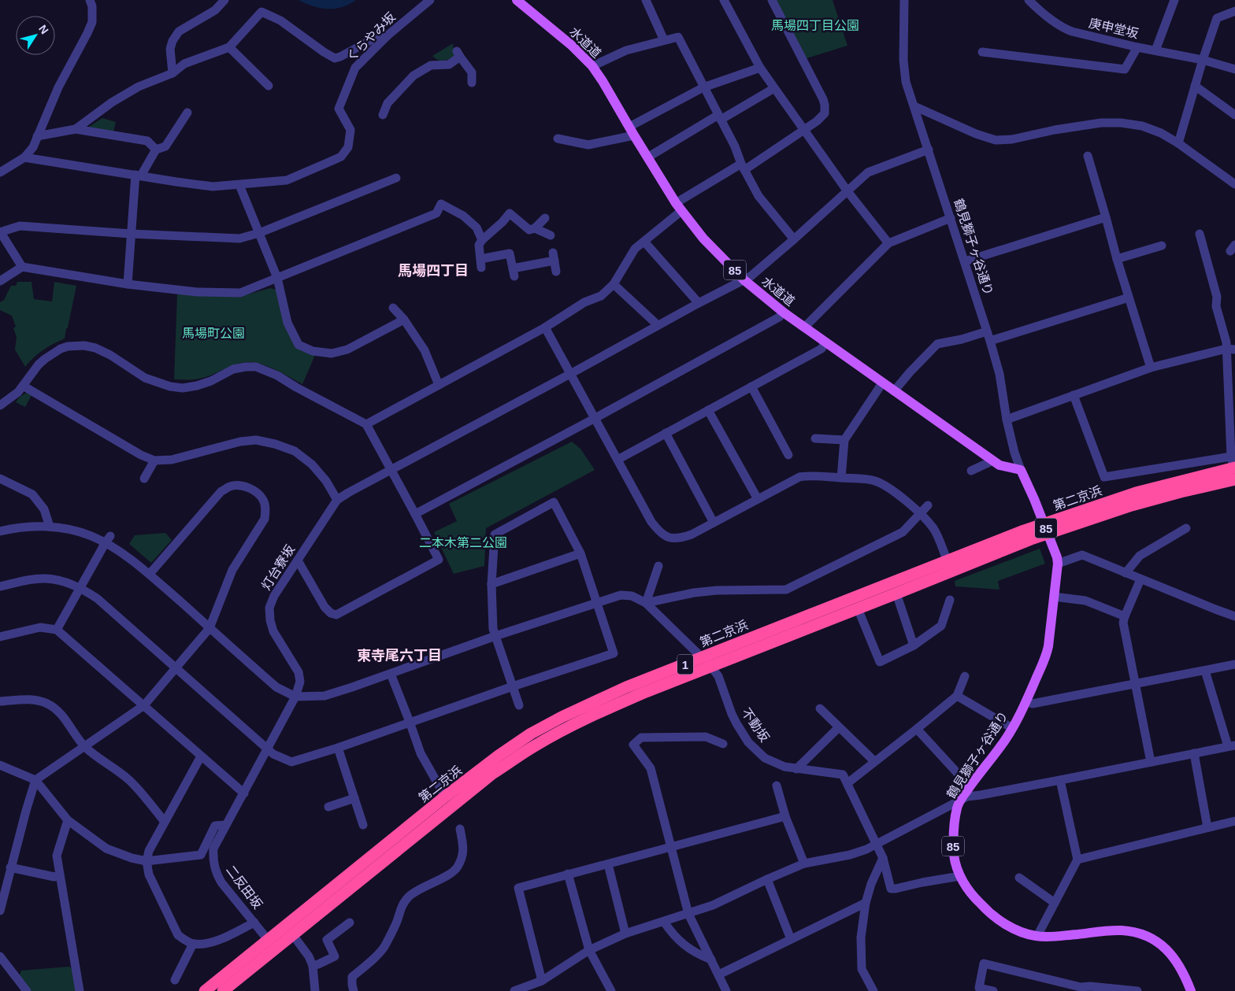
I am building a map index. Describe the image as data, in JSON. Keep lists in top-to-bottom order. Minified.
{"streets":{"highway":["第二京浜","1"],"main road":["水道道","鶴見獅子ヶ谷通り","85"],"street":["庚申堂坂","くらやみ坂","灯台寮坂","不動坂","二反田坂"]},"crossings":[["水道道","鶴見獅子ヶ谷通り"],["第二京浜","不動坂"],["第二京浜","二反田坂"],["灯台寮坂","二反田坂"]],"districts":["馬場四丁目","東寺尾六丁目"],"parks":["馬場四丁目公園","馬場町公園","二本木第二公園"],"north":"top right"}
